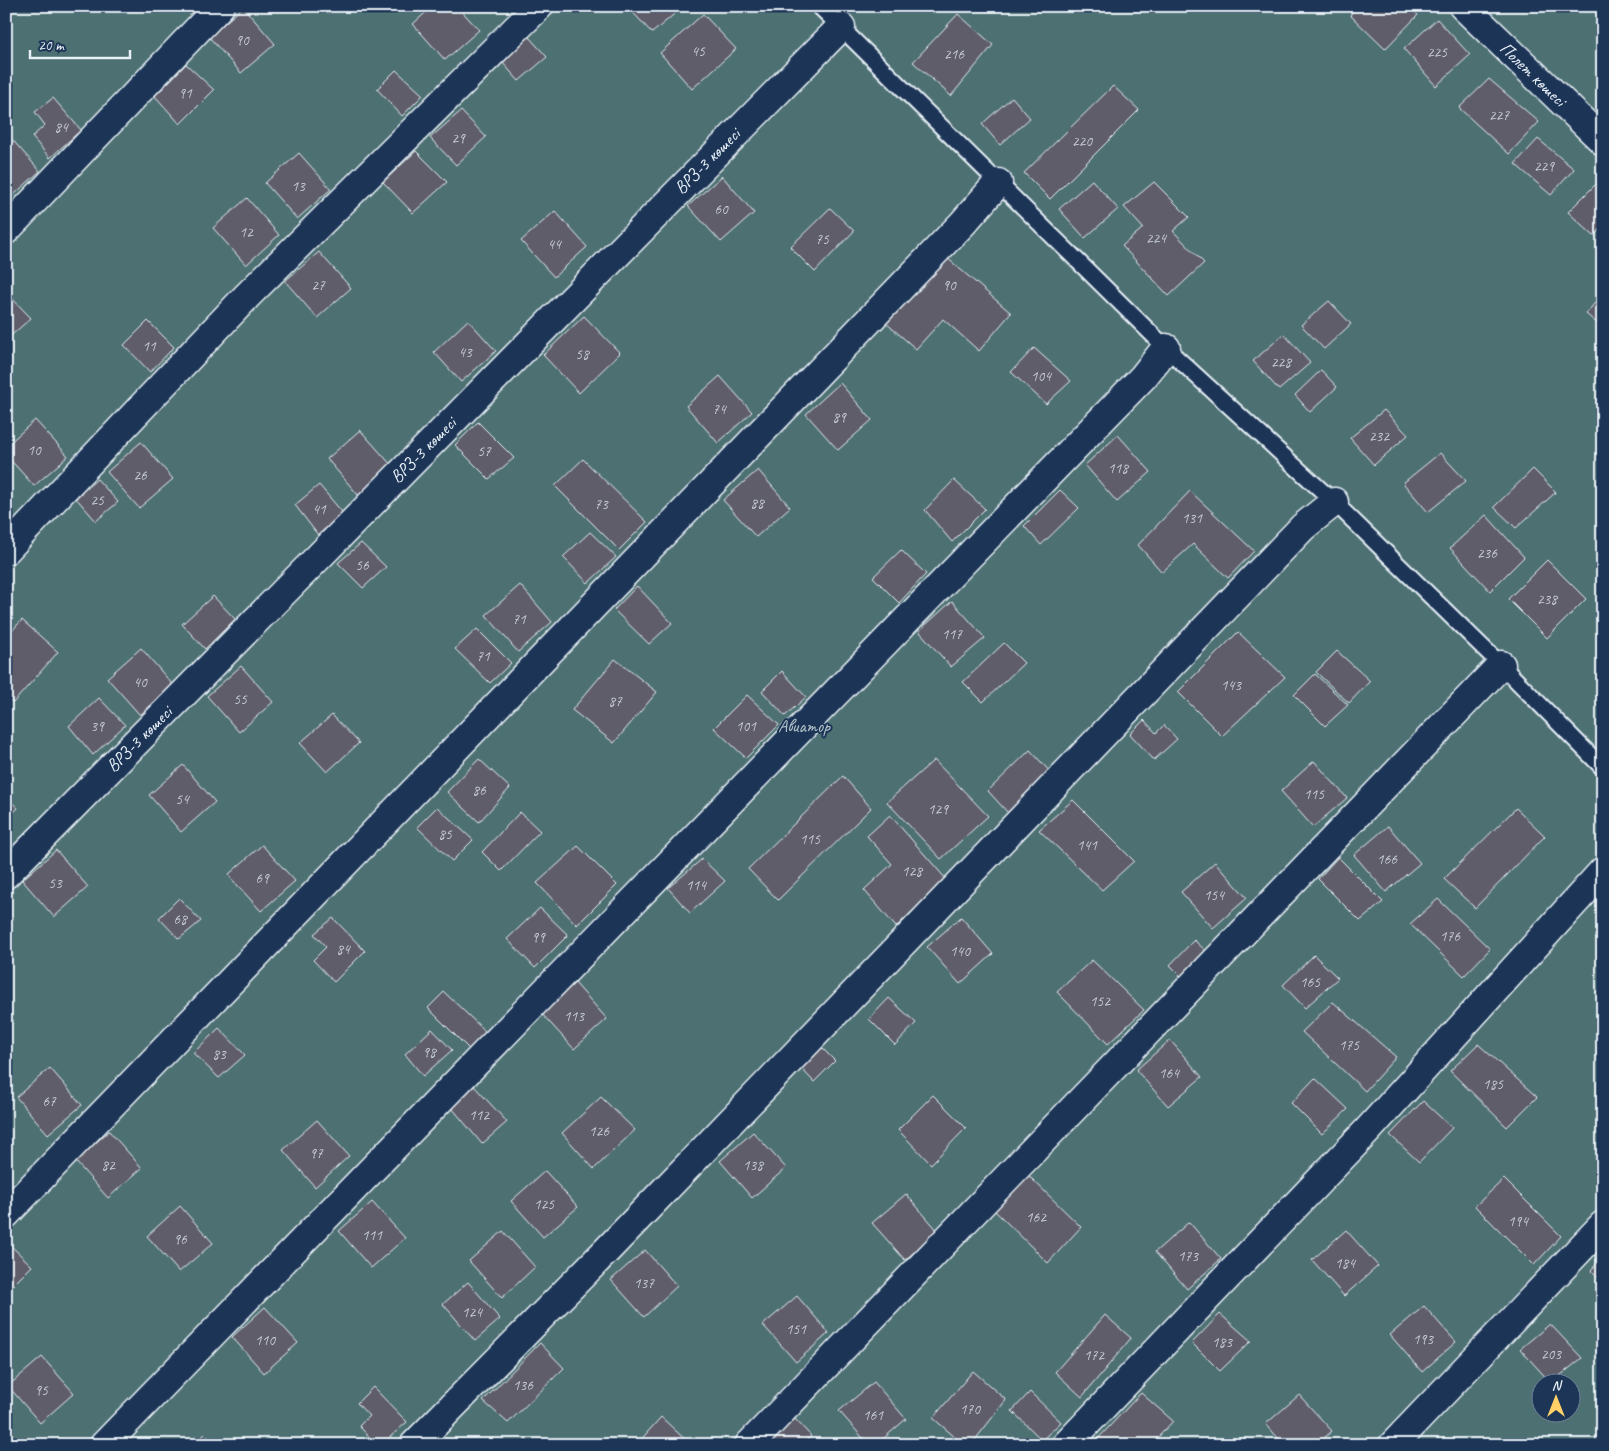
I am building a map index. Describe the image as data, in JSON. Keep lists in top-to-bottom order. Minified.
{"streets":{"street":["Полет көшесі","ВРЗ-3 көшесі"]},"parks":["Авиатор"],"house_numbers":["90","45","225","216","91","227","84","29","220","229","13","60","12","224","75","44","27","90","11","43","58","228","104","74","89","232","10","57","118","26","25","88","73","41","131","236","56","238","71","117","71","40","143","55","87","39","101","86","115","54","129","85","115","141","166","128","69","53","114","154","68","176","99","84","140","165","152","113","175","98","83","164","185","67","112","126","97","82","138","125","162","194","111","96","173","184","137","124","151","193","110","183","203","172","136","95","170","161"],"scale_bar":"20 m","north":"top"}
